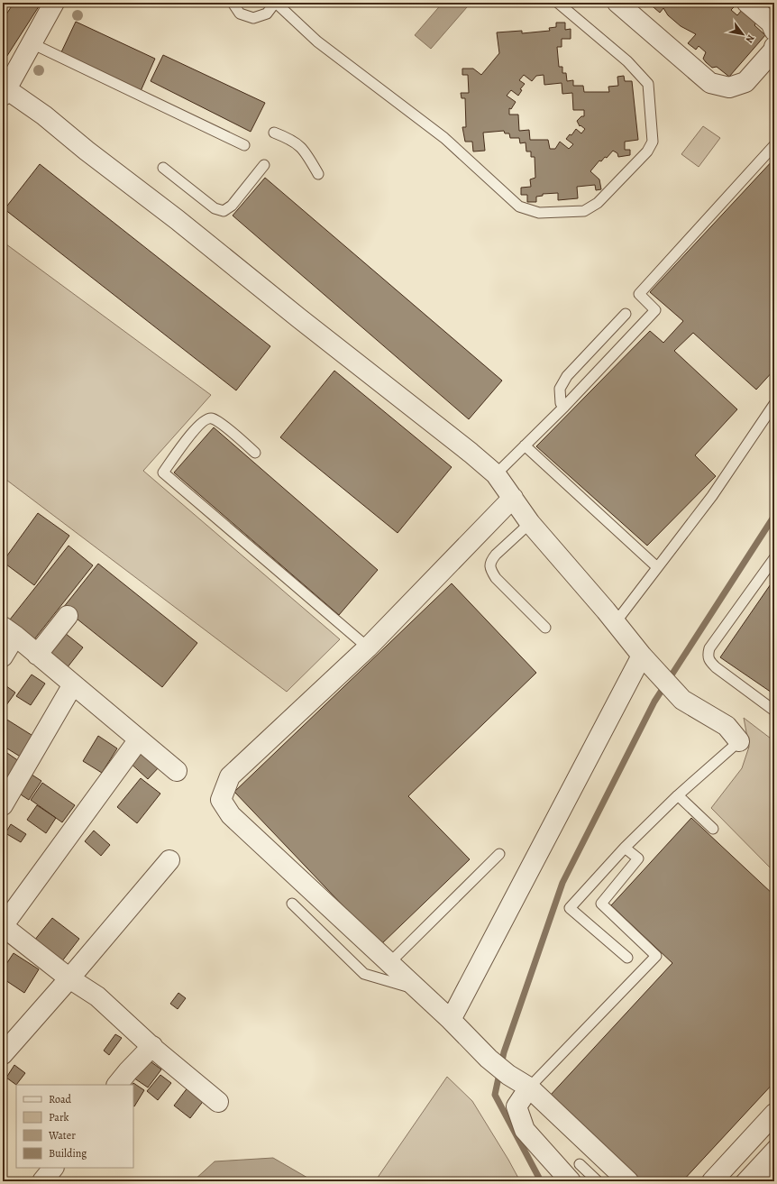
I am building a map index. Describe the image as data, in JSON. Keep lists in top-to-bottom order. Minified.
{"legend":["Road","Park","Water","Building"],"north":"bottom right"}
